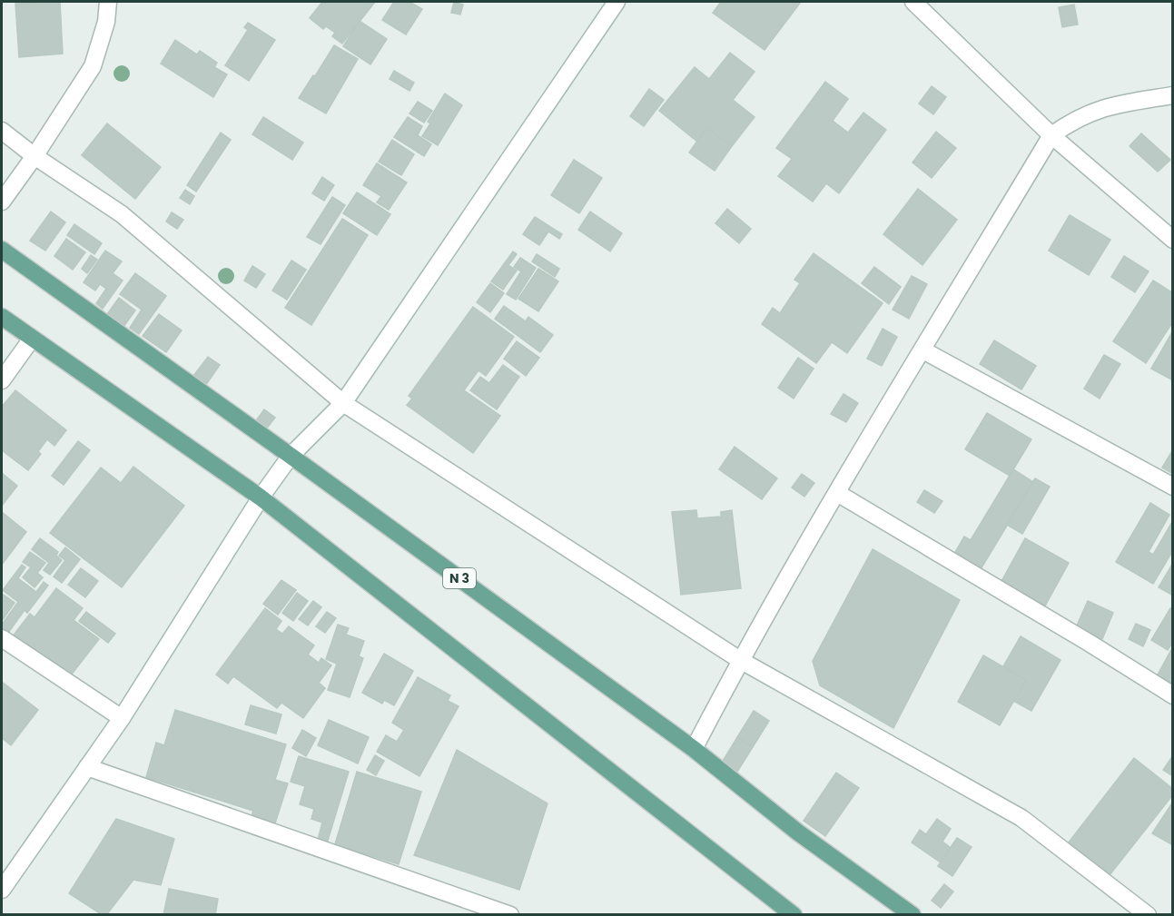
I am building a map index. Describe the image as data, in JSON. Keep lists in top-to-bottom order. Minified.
{"streets":{"main road":["N 3"]}}
